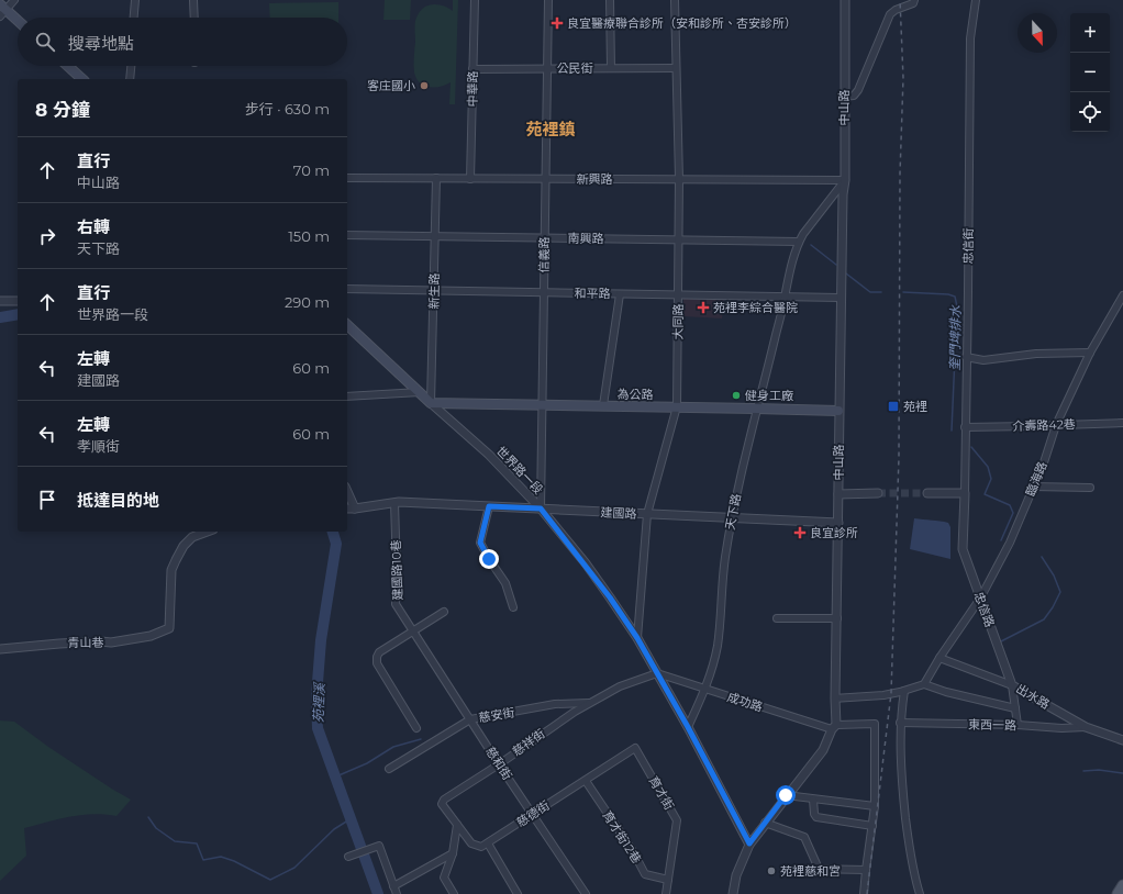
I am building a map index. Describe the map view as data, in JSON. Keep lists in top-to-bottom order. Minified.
{"streets":{"main road":["為公路","世界路一段"],"street":["公民街","中華路","中山路","新興路","南興路","忠信街","信義路","新生路","和平路","大同路","介壽路42巷","臨海路","天下路","建國路","建國路10巷","忠信路","青山巷","出水路","成功路","慈安街","東西一路","慈祥街","慈和街","育才街","慈德街","育才街12巷"]},"crossings":[["公民街","中華路"],["公民街","信義路"],["公民街","大同路"],["中華路","新興路"],["中山路","新興路"],["中山路","和平路"],["中山路","為公路"],["中山路","天下路"],["中山路","建國路"],["中山路","成功路"],["新興路","信義路"],["新興路","新生路"],["新興路","大同路"],["新興路","天下路"],["南興路","信義路"],["南興路","新生路"],["南興路","大同路"],["南興路","天下路"],["忠信街","介壽路42巷"],["忠信街","忠信路"],["信義路","和平路"],["信義路","為公路"],["信義路","世界路一段"],["信義路","建國路"],["新生路","和平路"],["新生路","為公路"],["新生路","世界路一段"],["和平路","大同路"],["和平路","天下路"],["大同路","為公路"],["大同路","世界路一段"],["大同路","建國路"],["為公路","世界路一段"],["為公路","天下路"],["介壽路42巷","臨海路"],["世界路一段","天下路"],["世界路一段","建國路"],["世界路一段","成功路"],["世界路一段","慈祥街"],["臨海路","忠信路"],["臨海路","出水路"],["天下路","建國路"],["天下路","成功路"],["建國路","建國路10巷"],["建國路10巷","慈和街"],["忠信路","出水路"],["忠信路","東西一路"],["出水路","東西一路"],["成功路","慈祥街"],["慈安街","慈祥街"],["慈安街","慈和街"],["慈祥街","慈和街"],["慈和街","慈德街"],["育才街","慈德街"],["育才街","育才街12巷"],["慈德街","育才街12巷"]],"districts":["苑裡鎮"],"water":["奎門埤排水","苑裡溪"],"places":{"health":["良宜醫療聯合診所（安和診所、杏安診所）","苑裡李綜合醫院","良宜診所"],"other":["客庄國小","健身工廠","苑裡慈和宮"],"transit":["苑裡"]},"north":"bottom","page":{"map_buttons":["+","−"],"search":"搜尋地點","heading":["8 分鐘","步行 · 630 m"],"list":[["直行","中山路","70 m"],["右轉","天下路","150 m"],["直行","世界路一段","290 m"],["左轉","建國路","60 m"],["左轉","孝順街","60 m"],"抵達目的地"]}}
